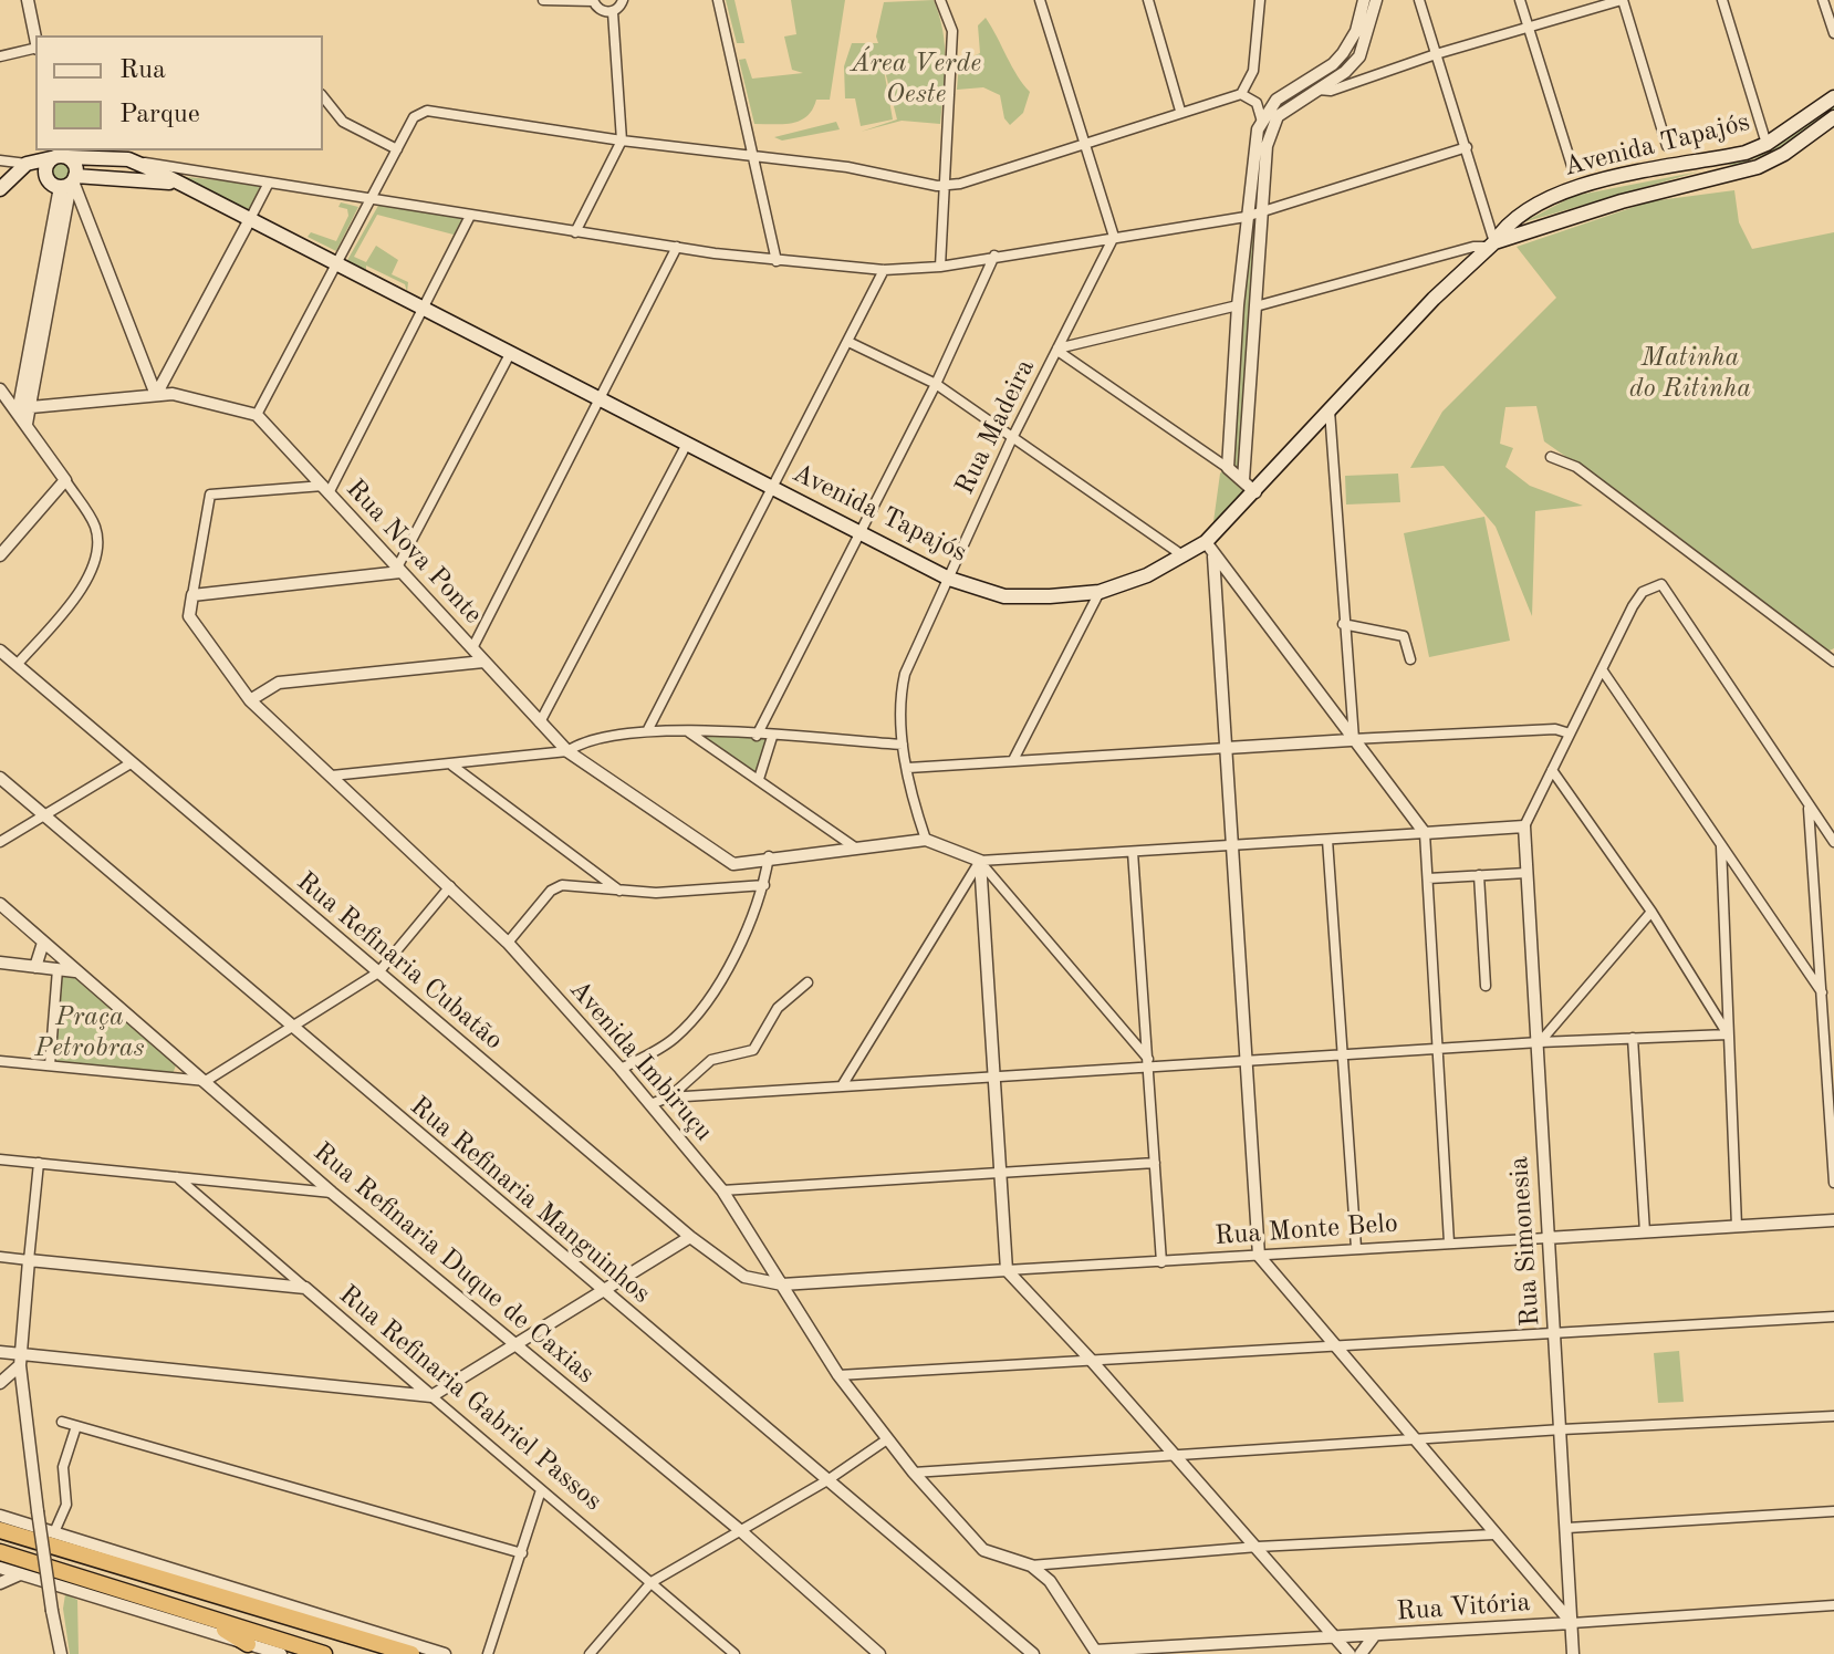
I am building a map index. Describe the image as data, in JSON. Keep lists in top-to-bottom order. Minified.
{"streets":{"main road":["Avenida Tapajós"],"street":["Rua Madeira","Rua Nova Ponte","Rua Refinaria Cubatão","Avenida Imbiruçu","Rua Refinaria Manguinhos","Rua Monte Belo","Rua Simonesia","Rua Refinaria Duque de Caxias","Rua Refinaria Gabriel Passos","Rua Vitória"]},"crossings":[["Avenida Tapajós","Rua Madeira"],["Rua Nova Ponte","Avenida Imbiruçu"],["Rua Refinaria Cubatão","Avenida Imbiruçu"],["Rua Refinaria Cubatão","Rua Monte Belo"],["Avenida Imbiruçu","Rua Monte Belo"],["Avenida Imbiruçu","Rua Vitória"],["Rua Monte Belo","Rua Simonesia"],["Rua Simonesia","Rua Vitória"]],"parks":["Área Verde Oeste","Matinha do Ritinha","Praça Petrobras"],"legend":["Rua","Parque"]}
